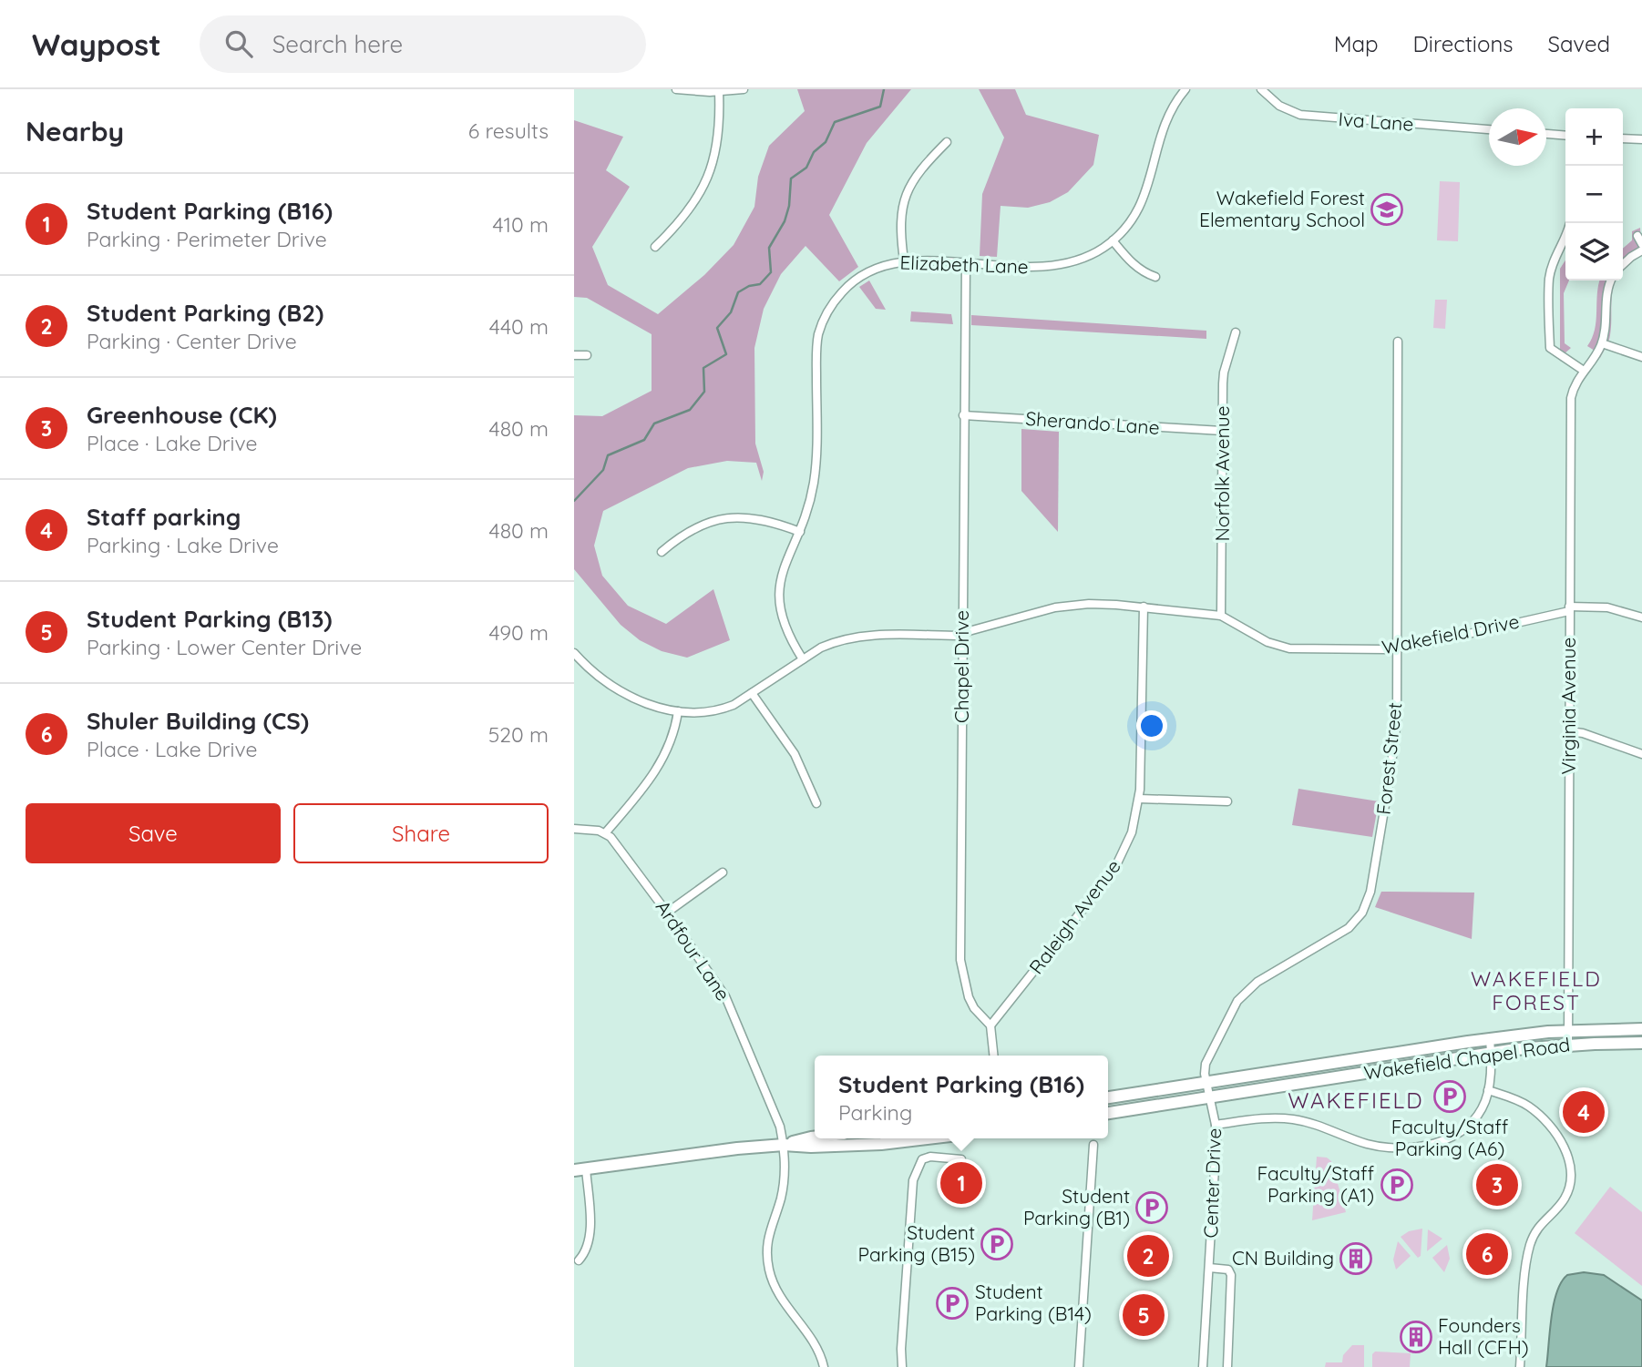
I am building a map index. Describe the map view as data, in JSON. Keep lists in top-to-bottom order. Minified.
{"streets":{"main road":["Wakefield Chapel Road"],"street":["Iva Lane","Elizabeth Lane","Sherando Lane","Norfolk Avenue","Wakefield Drive","Chapel Drive","Virginia Avenue","Forest Street","Raleigh Avenue","Ardfour Lane","Center Drive"]},"crossings":[["Elizabeth Lane","Wakefield Drive"],["Elizabeth Lane","Chapel Drive"],["Sherando Lane","Norfolk Avenue"],["Sherando Lane","Chapel Drive"],["Norfolk Avenue","Wakefield Drive"],["Wakefield Drive","Chapel Drive"],["Wakefield Drive","Virginia Avenue"],["Wakefield Drive","Forest Street"],["Wakefield Drive","Raleigh Avenue"],["Chapel Drive","Raleigh Avenue"],["Virginia Avenue","Wakefield Chapel Road"],["Forest Street","Wakefield Chapel Road"],["Forest Street","Center Drive"],["Wakefield Chapel Road","Center Drive"]],"districts":["WAKEFIELD FOREST","WAKEFIELD"],"places":{"school or university":["Wakefield Forest Elementary School"],"parking":["Faculty/Staff Parking (A6)","Faculty/Staff Parking (A1)","Student Parking (B1)","Student Parking (B15)","Student Parking (B14)"],"building":["CN Building","Founders Hall (CFH)"]},"north":"right","page":{"header":"Waypost","search":"Search here","nav":["Map","Directions","Saved"],"heading":["Nearby","6 results"],"map_buttons":["+","−"],"list":[{"mark":"1","name":"Student Parking (B16)","note":"Parking · Perimeter Drive","value":"410 m"},{"mark":"2","name":"Student Parking (B2)","note":"Parking · Center Drive","value":"440 m"},{"mark":"3","name":"Greenhouse (CK)","note":"Place · Lake Drive","value":"480 m"},{"mark":"4","name":"Staff parking","note":"Parking · Lake Drive","value":"480 m"},{"mark":"5","name":"Student Parking (B13)","note":"Parking · Lower Center Drive","value":"490 m"},{"mark":"6","name":"Shuler Building (CS)","note":"Place · Lake Drive","value":"520 m"}],"buttons":["Save","Share"],"popup":["Student Parking (B16)","Parking"],"pins":["4","1","3","6","2","5"]}}
